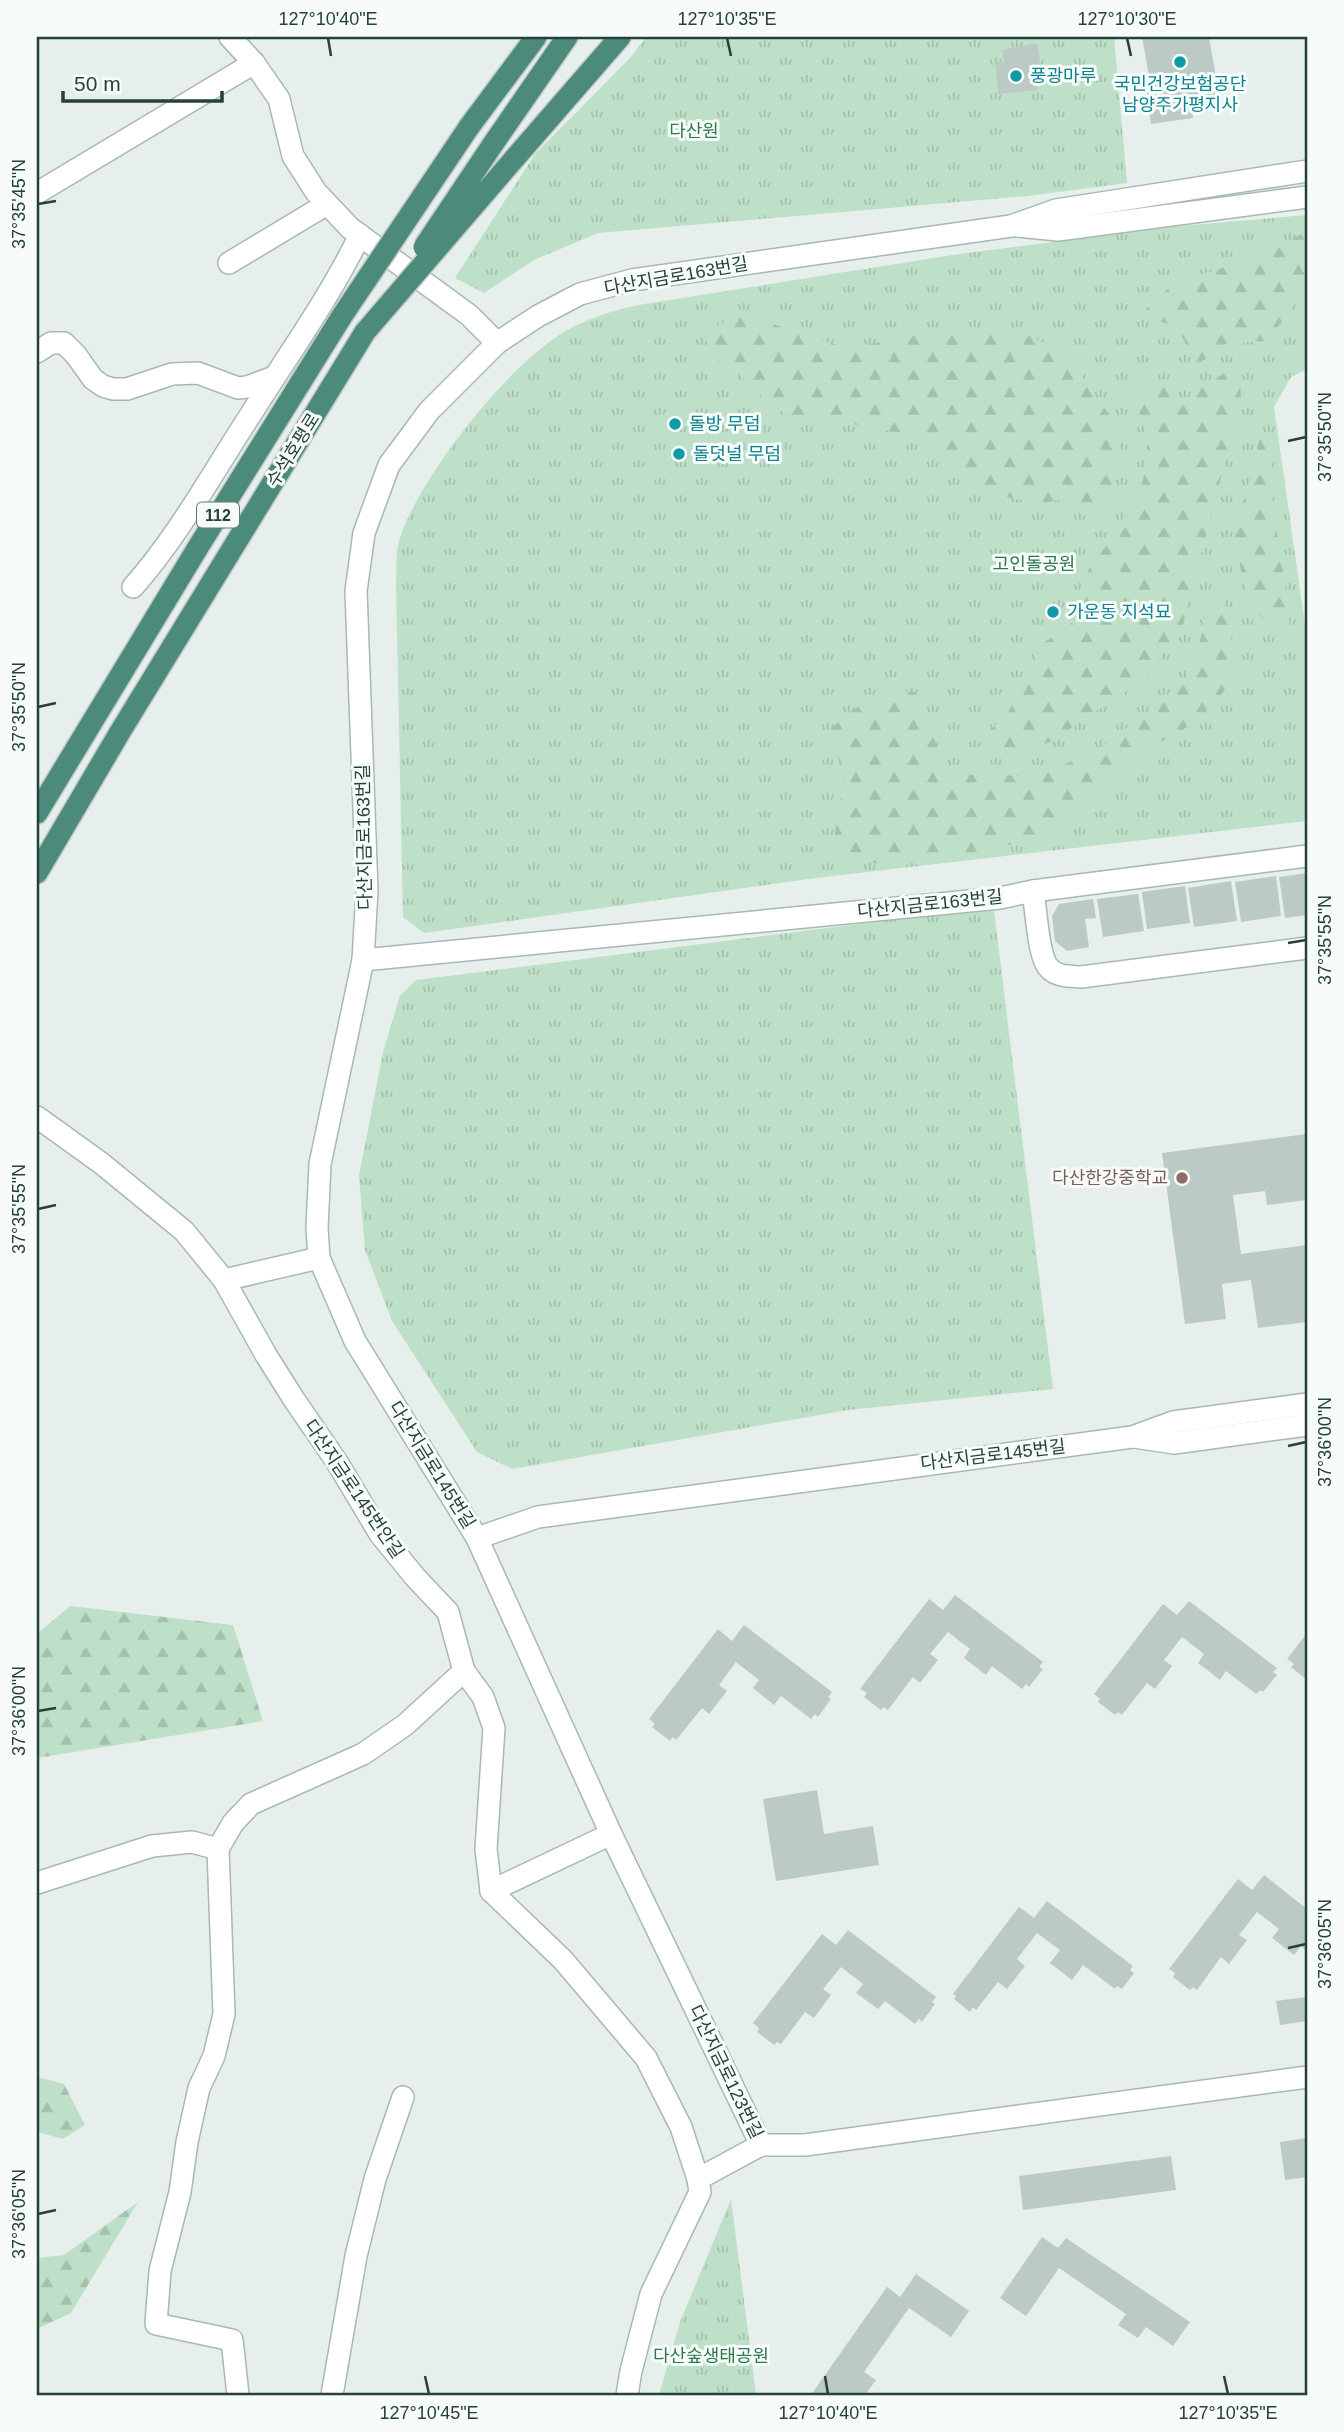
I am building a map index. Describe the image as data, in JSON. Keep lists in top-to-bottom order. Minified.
{"streets":{"highway":["수석호평로","112"],"street":["다산지금로163번길","다산지금로145번길","다산지금로145번안길","다산지금로123번길"]},"crossings":[["다산지금로163번길","다산지금로145번길"],["다산지금로145번길","다산지금로123번길"]],"parks":["다산원","고인돌공원","다산숲생태공원"],"places":["국민건강보험공단 남양주가평지사","풍광마루","돌방 무덤","돌덧널 무덤","가운동 지석묘","다산한강중학교"],"scale_bar":"50 m","coordinates":["127°10'40\"E","127°10'35\"E","127°10'30\"E","37°35'45\"N","37°35'50\"N","37°35'55\"N","37°36'00\"N","37°36'05\"N","127°10'45\"E"]}
